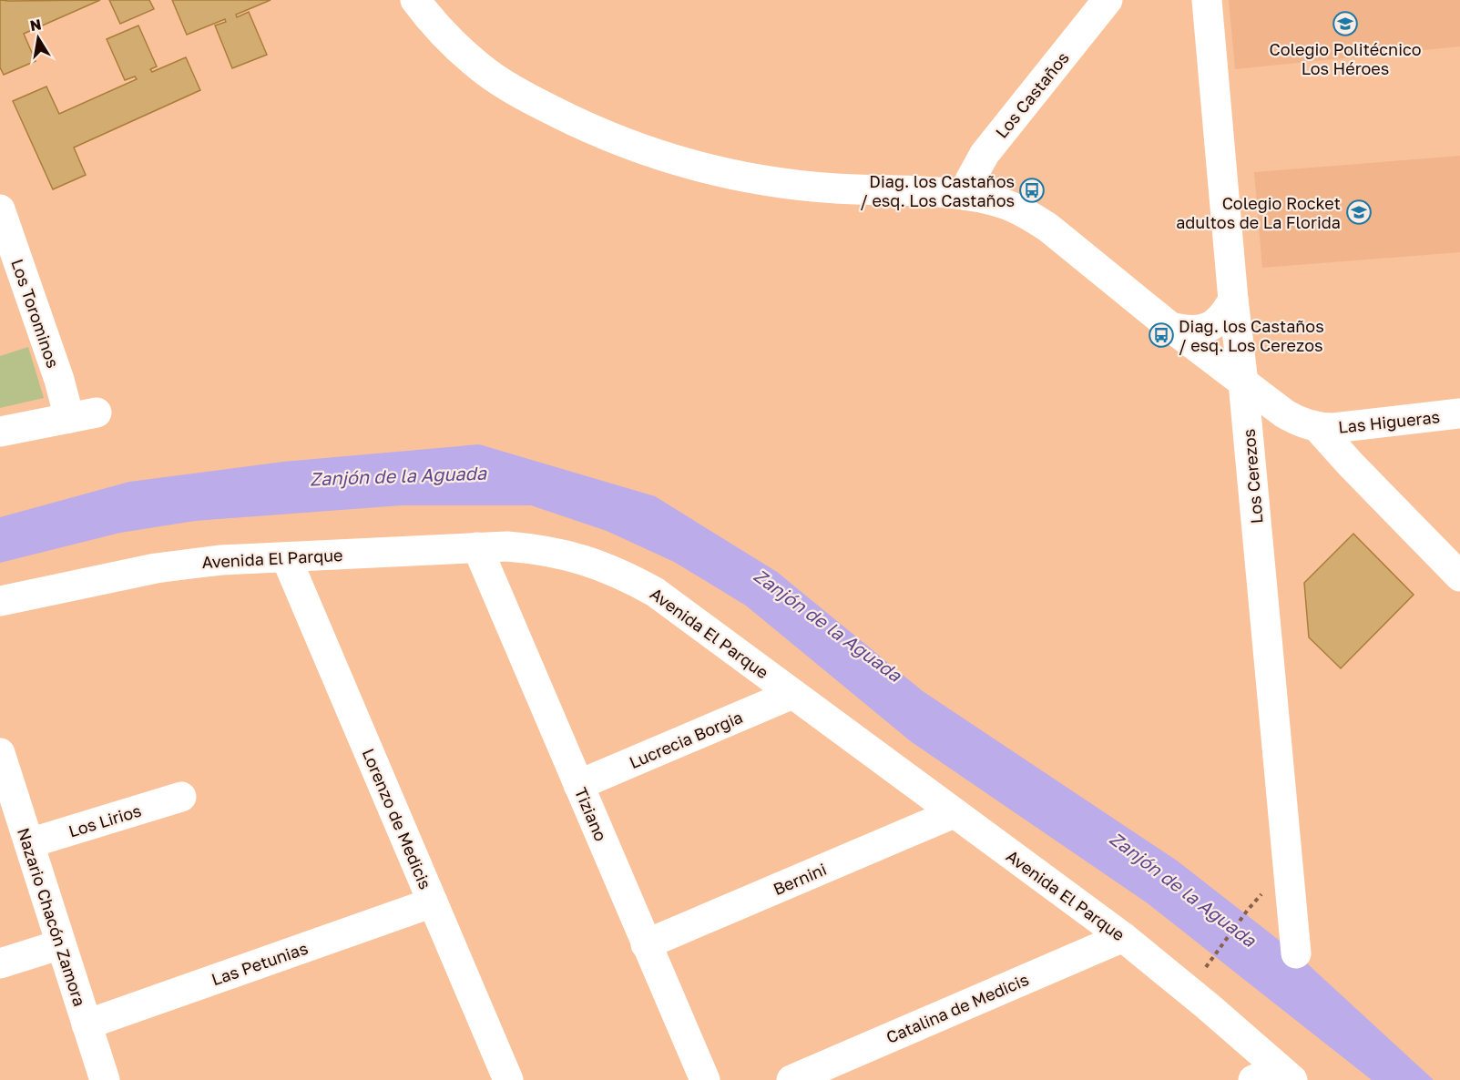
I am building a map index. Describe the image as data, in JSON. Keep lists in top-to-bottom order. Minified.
{"streets":{"street":["Los Castaños","Los Torominos","Las Higueras","Los Cerezos","Avenida El Parque","Lucrecia Borgia","Tiziano","Lorenzo de Medicis","Los Lirios","Bernini","Nazario Chacón Zamora","Las Petunias","Catalina de Medicis"]},"crossings":[["Avenida El Parque","Lucrecia Borgia"],["Avenida El Parque","Tiziano"],["Avenida El Parque","Lorenzo de Medicis"],["Avenida El Parque","Bernini"],["Avenida El Parque","Catalina de Medicis"],["Lucrecia Borgia","Tiziano"],["Tiziano","Bernini"],["Lorenzo de Medicis","Las Petunias"],["Los Lirios","Nazario Chacón Zamora"],["Nazario Chacón Zamora","Las Petunias"]],"water":["Zanjón de la Aguada"],"places":{"school or university":["Colegio Politécnico Los Héroes","Colegio Rocket adultos de La Florida"],"bus stop":["Diag. los Castaños / esq. Los Castaños","Diag. los Castaños / esq. Los Cerezos"]},"north":"top"}
